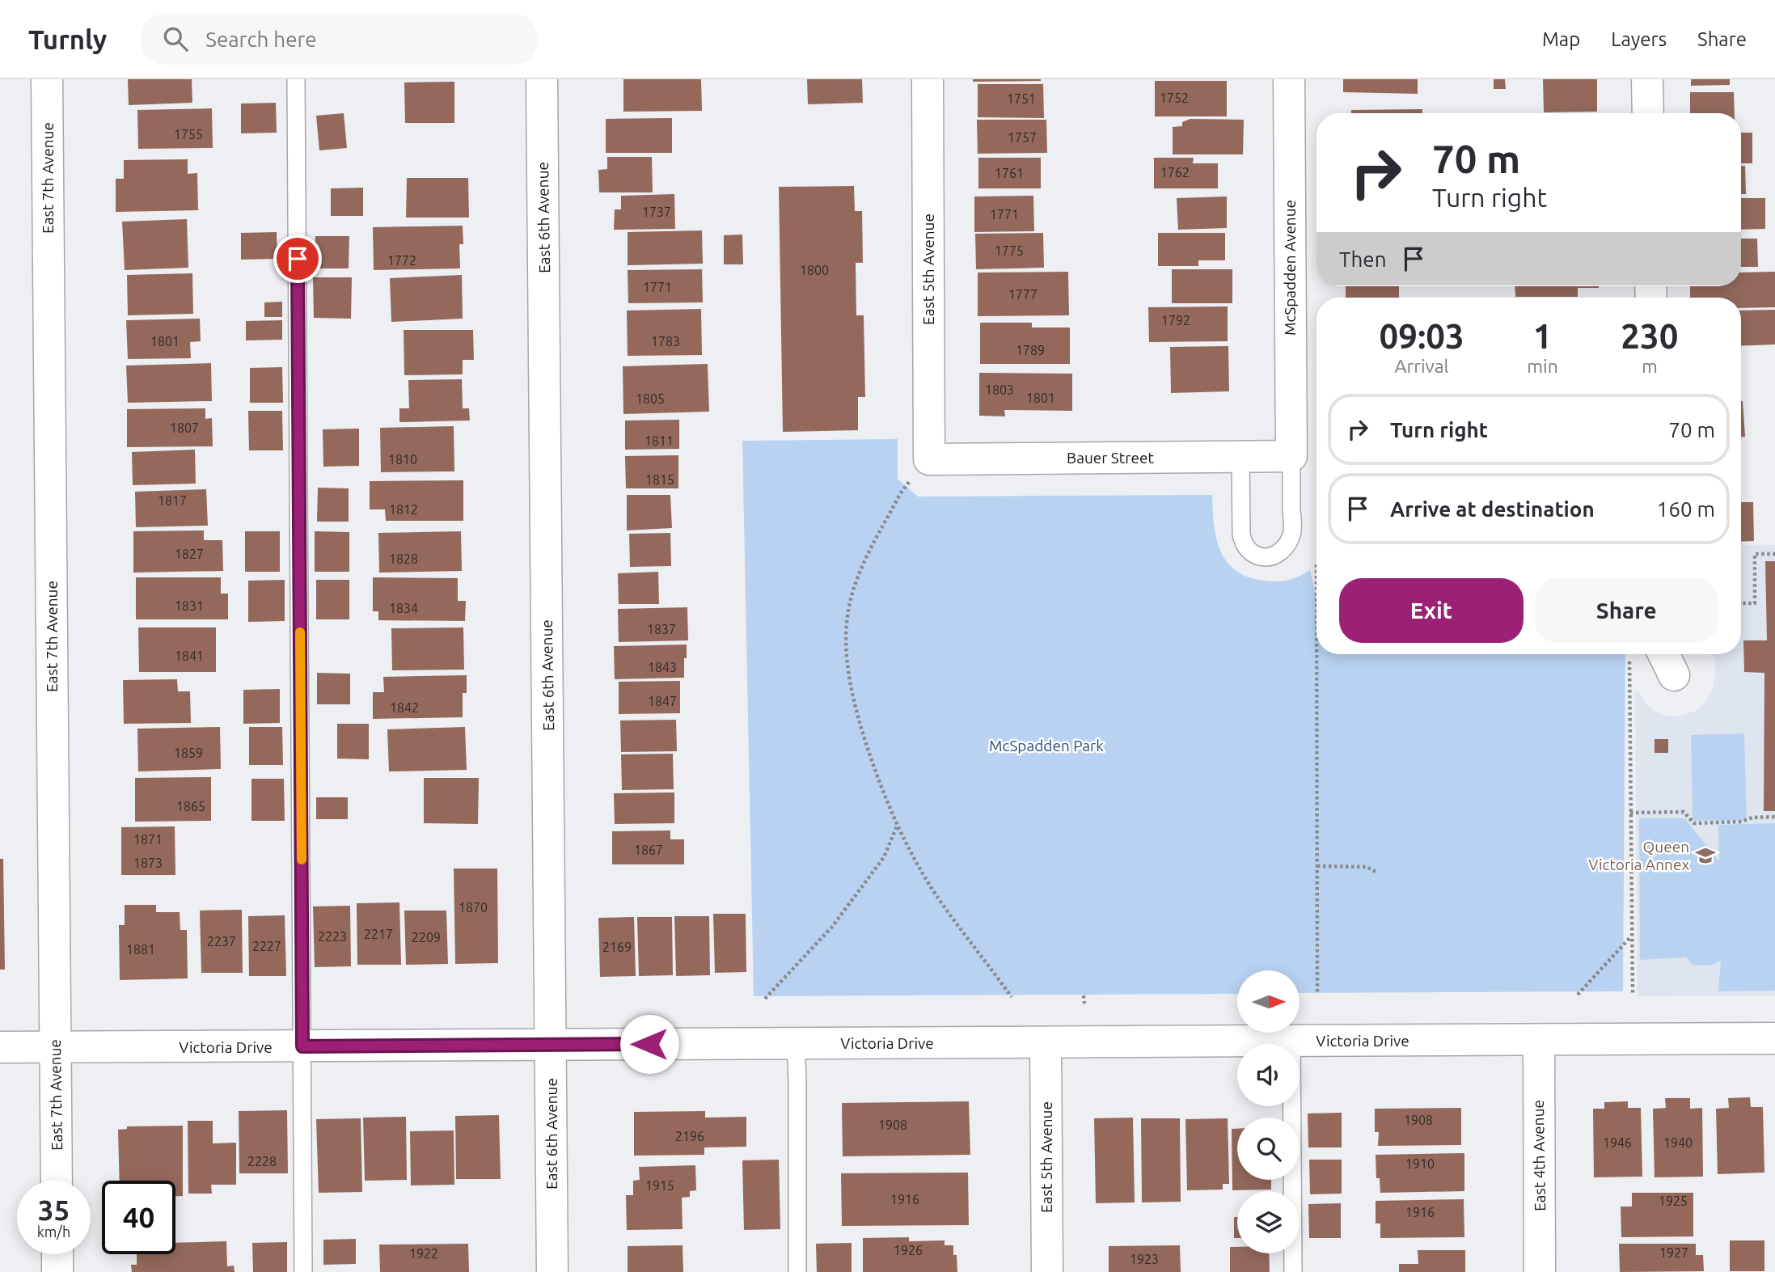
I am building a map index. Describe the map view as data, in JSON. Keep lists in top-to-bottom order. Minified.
{"streets":{"street":["East 7th Avenue","East 6th Avenue","McSpadden Avenue","East 5th Avenue","Bauer Street","Victoria Drive","East 4th Avenue"]},"crossings":[["East 7th Avenue","Victoria Drive"],["East 6th Avenue","Victoria Drive"],["McSpadden Avenue","Bauer Street"],["East 5th Avenue","Bauer Street"],["East 5th Avenue","Victoria Drive"],["Victoria Drive","East 4th Avenue"]],"parks":["McSpadden Park"],"places":{"school or university":["Queen Victoria Annex"]},"house_numbers":["1752","1751","1755","1757","1762","1761","1737","1771","1775","1772","1800","1771","1777","1792","1801","1783","1789","1803","1801","1805","1807","1811","1810","1815","1817","1812","1827","1828","1831","1834","1837","1841","1843","1847","1842","1859","1865","1871","1867","1873","1870","2217","2223","2209","2237","2227","2169","1881","1908","1908","2196","1946","1940","2228","1910","1915","1916","1925","1916","1926","1927","1922","1923"],"north":"right","page":{"header":"Turnly","search":"Search here","nav":["Map","Layers","Share"],"turn":["70 m","Turn right"],"then":"Then","eta":["09:03","Arrival","1","min","230","m"],"list":[{"name":"Turn right","value":"70 m"},{"name":"Arrive at destination","value":"160 m"}],"buttons":["Exit","Share"],"speed":"35 km/h","limit":"40"}}
